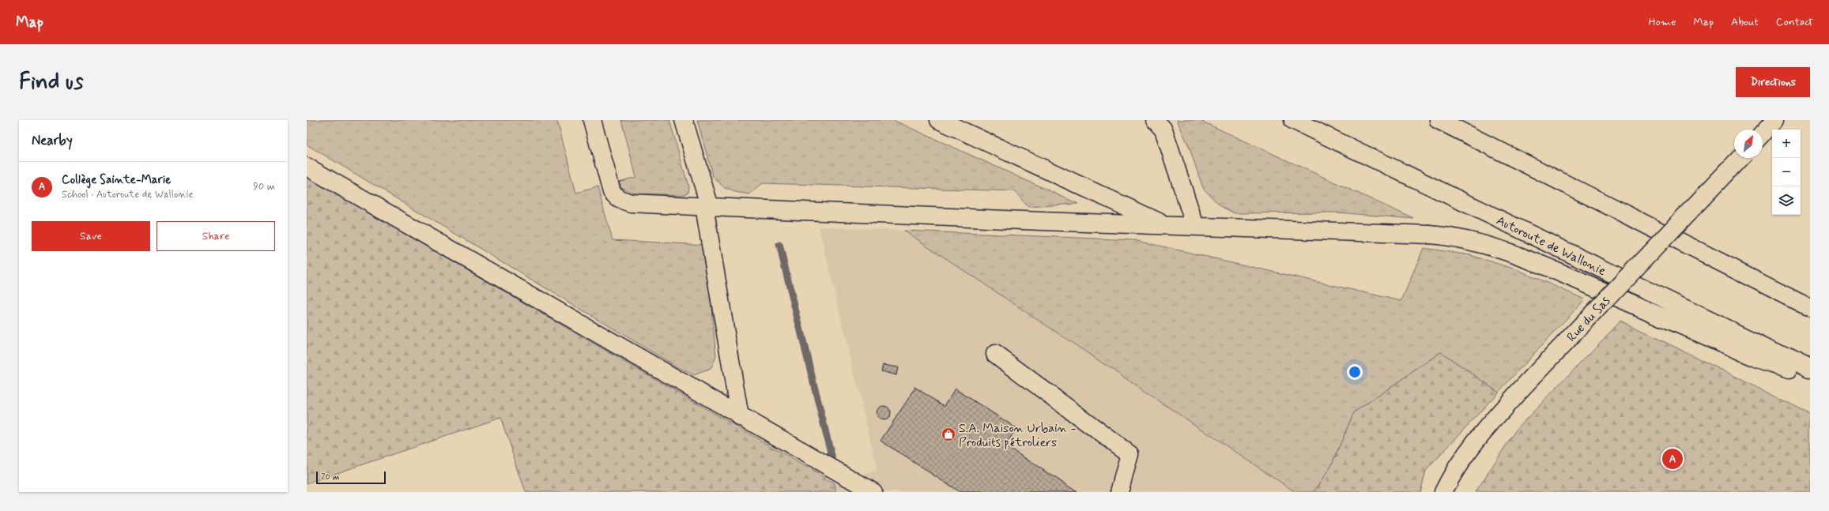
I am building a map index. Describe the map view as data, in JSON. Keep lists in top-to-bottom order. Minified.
{"streets":{"main road":["Autoroute de Wallonie","Rue du Sas"]},"places":{"shop":["S.A. Maison Urbain - Produits pétroliers"]},"scale_bar":"20 m","north":"top right","page":{"header":"Map","nav":["Home","Map","About","Contact"],"buttons":["Directions",["Save","Share"]],"title":"Find us","heading":"Nearby","map_buttons":["+","−"],"list":[{"mark":"A","name":"Collège Sainte-Marie","note":"School · Autoroute de Wallonie","value":"90 m"}],"pins":"A","scale":"20 m"}}
